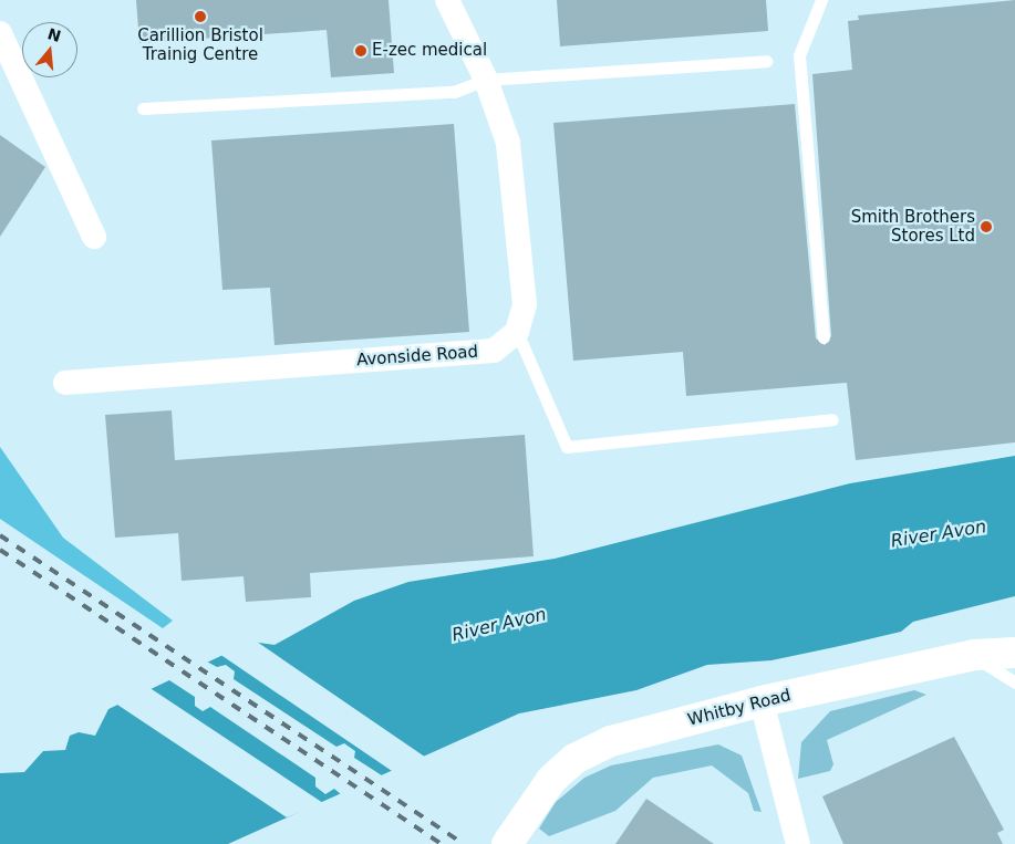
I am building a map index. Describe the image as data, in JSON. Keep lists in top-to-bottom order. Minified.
{"streets":{"street":["Avonside Road","Whitby Road"]},"water":["River Avon"],"places":["Carillion Bristol Trainig Centre","E-zec medical","Smith Brothers Stores Ltd"],"north":"top"}
